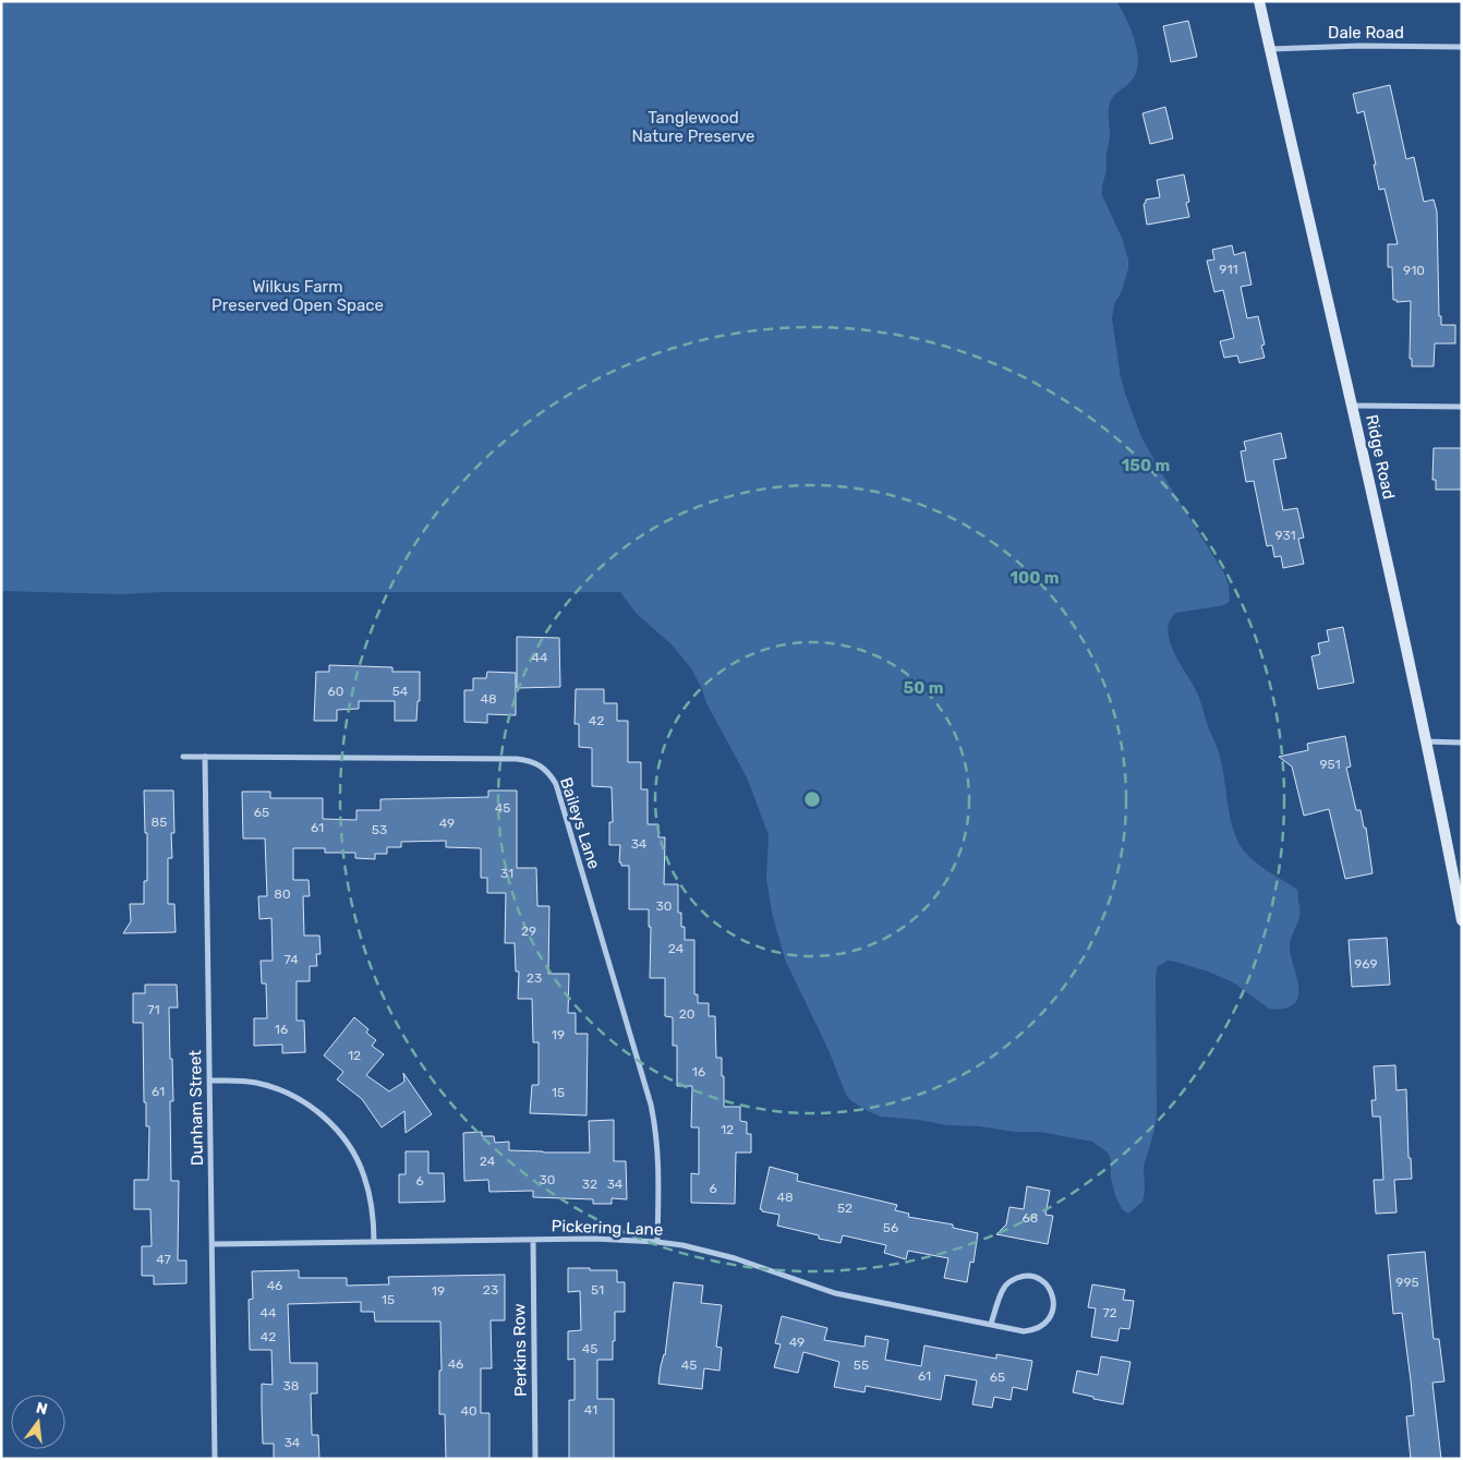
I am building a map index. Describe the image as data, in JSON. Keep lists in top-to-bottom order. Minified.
{"streets":{"street":["Dale Road","Ridge Road","Baileys Lane","Dunham Street","Pickering Lane","Perkins Row"]},"crossings":[["Dale Road","Ridge Road"],["Baileys Lane","Dunham Street"],["Baileys Lane","Pickering Lane"],["Dunham Street","Pickering Lane"],["Pickering Lane","Perkins Row"]],"parks":["Tanglewood Nature Preserve","Wilkus Farm Preserved Open Space"],"house_numbers":["911","910","931","44","60","54","48","42","951","45","65","85","49","61","53","34","31","80","30","29","24","74","969","23","71","20","16","19","12","16","61","15","12","24","30","6","32","34","6","48","52","68","56","47","995","46","23","51","19","15","44","72","42","49","45","46","45","55","61","65","38","41","40","34"],"north":"top","rings":["150 m","100 m","50 m"]}
